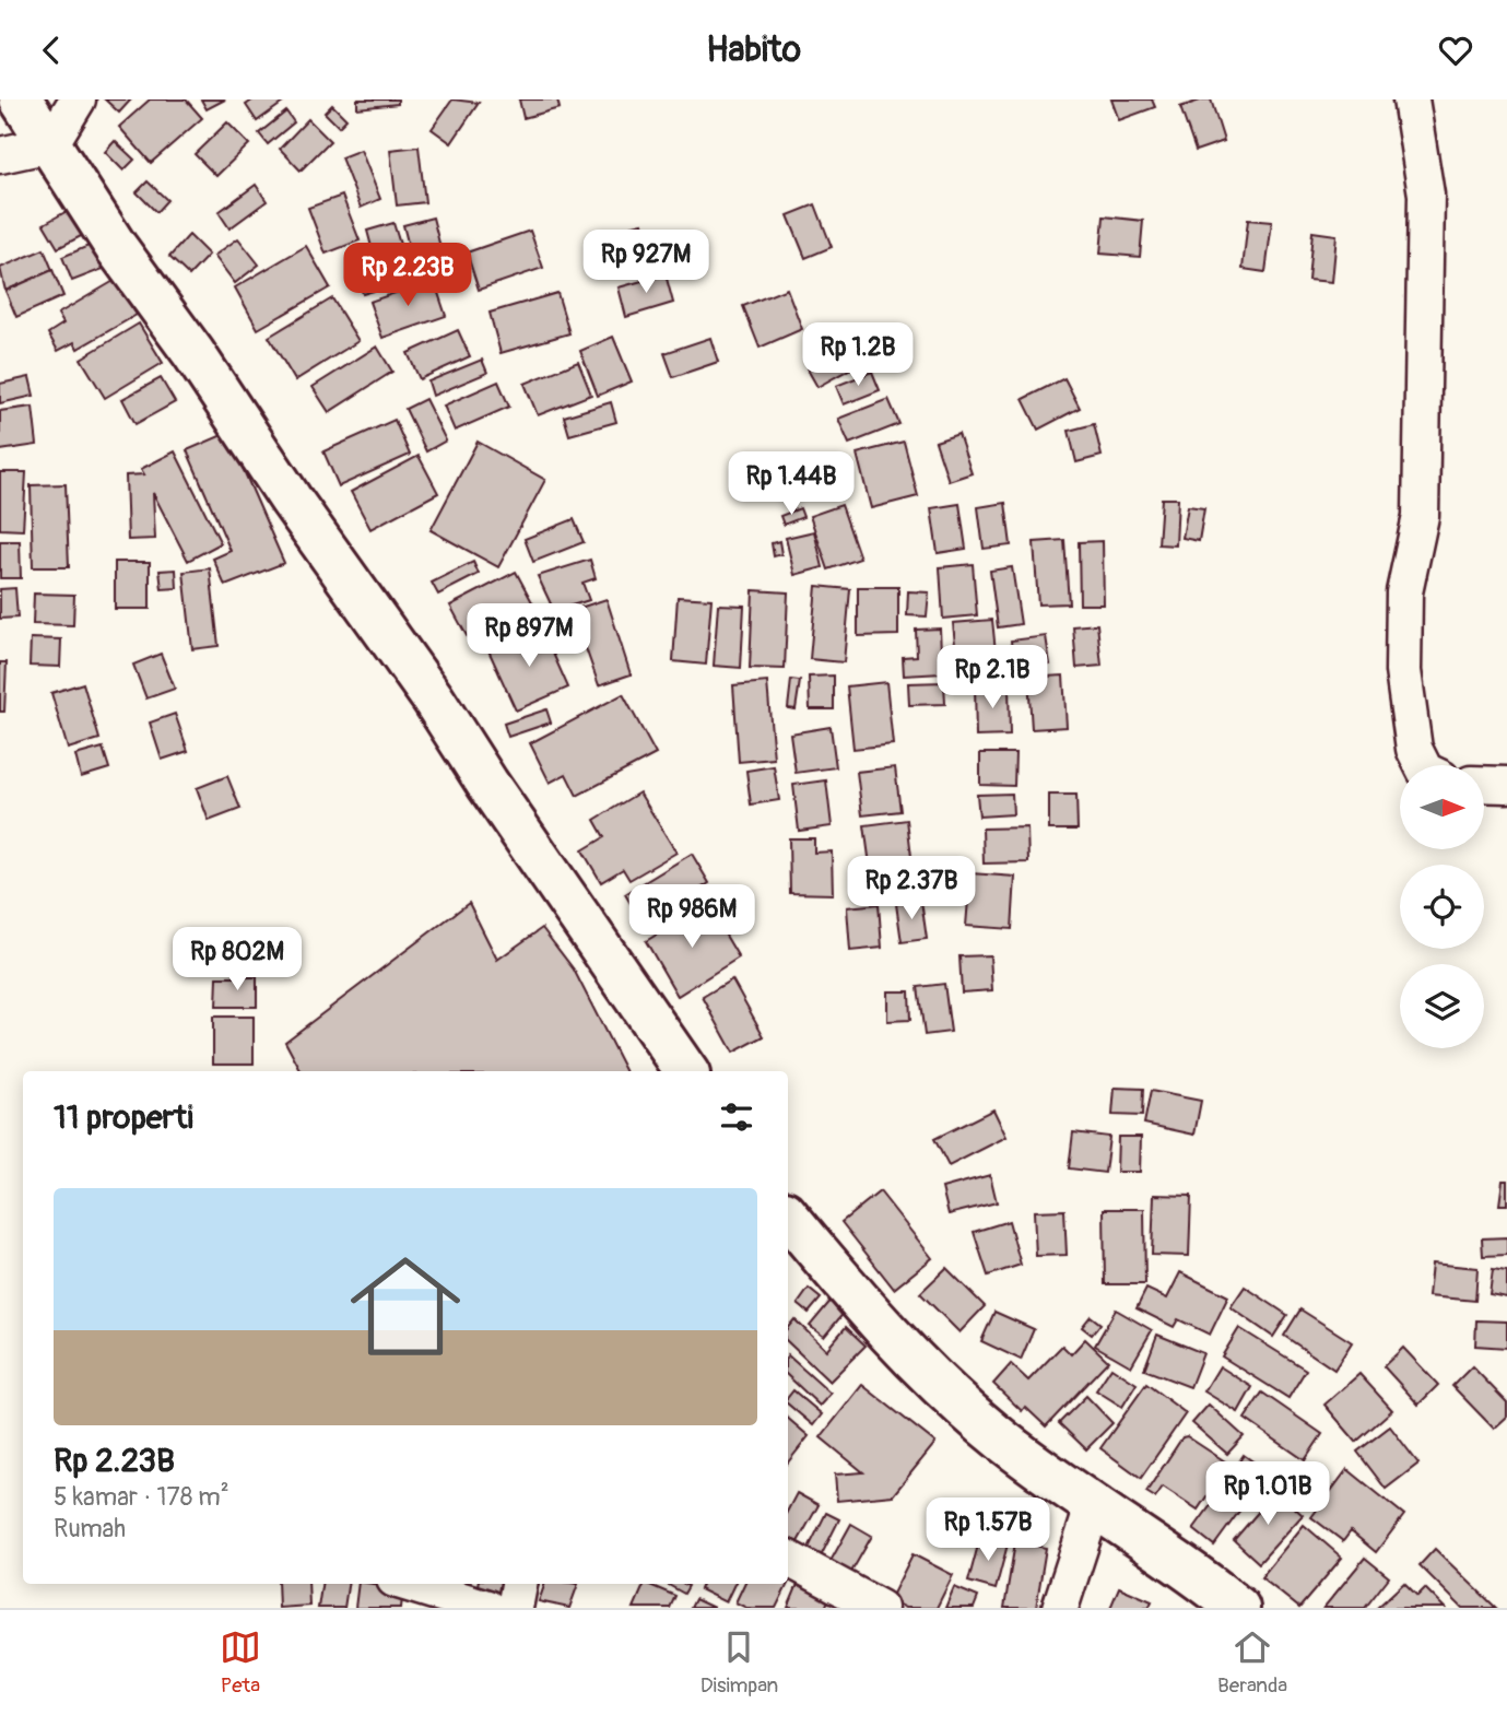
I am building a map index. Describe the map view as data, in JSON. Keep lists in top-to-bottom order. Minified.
{"north":"right","page":{"header":"Habito","price":["Rp 927M","Rp 2.23B","Rp 1.2B","Rp 1.44B","Rp 897M","Rp 2.1B","Rp 2.37B","Rp 986M","Rp 802M","Rp 1.01B","Rp 1.57B"],"heading":"11 properti","list":[{"name":"Rp 2.23B","note":"5 kamar · 178 m² · Rumah"}],"tabs":["Peta","Disimpan","Beranda"]}}
